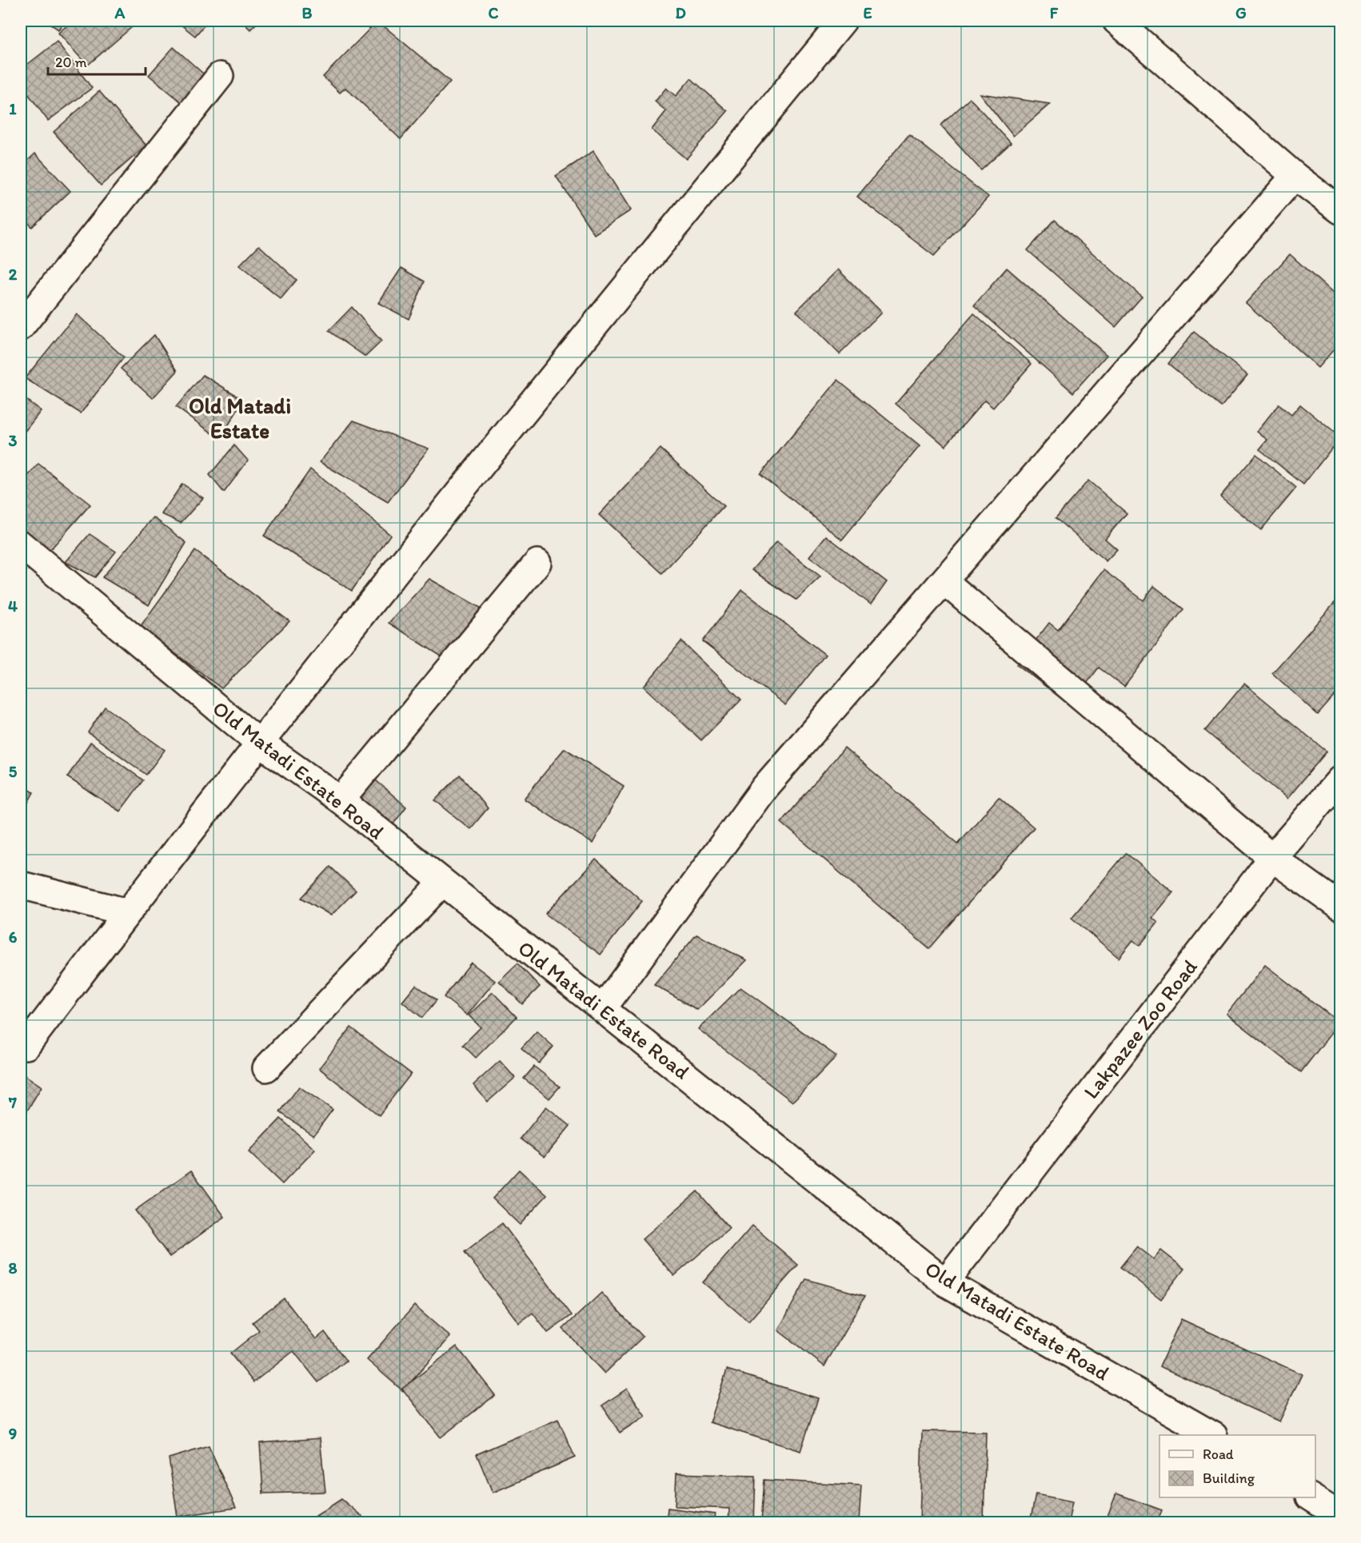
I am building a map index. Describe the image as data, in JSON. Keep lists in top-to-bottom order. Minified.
{"streets":{"street":["Old Matadi Estate Road","Lakpazee Zoo Road"]},"crossings":[["Old Matadi Estate Road","Lakpazee Zoo Road"]],"districts":["Old Matadi Estate"],"legend":["Road","Building"],"scale_bar":"20 m","grid":{"columns":["A","B","C","D","E","F","G"],"rows":["1","2","3","4","5","6","7","8","9"]}}
